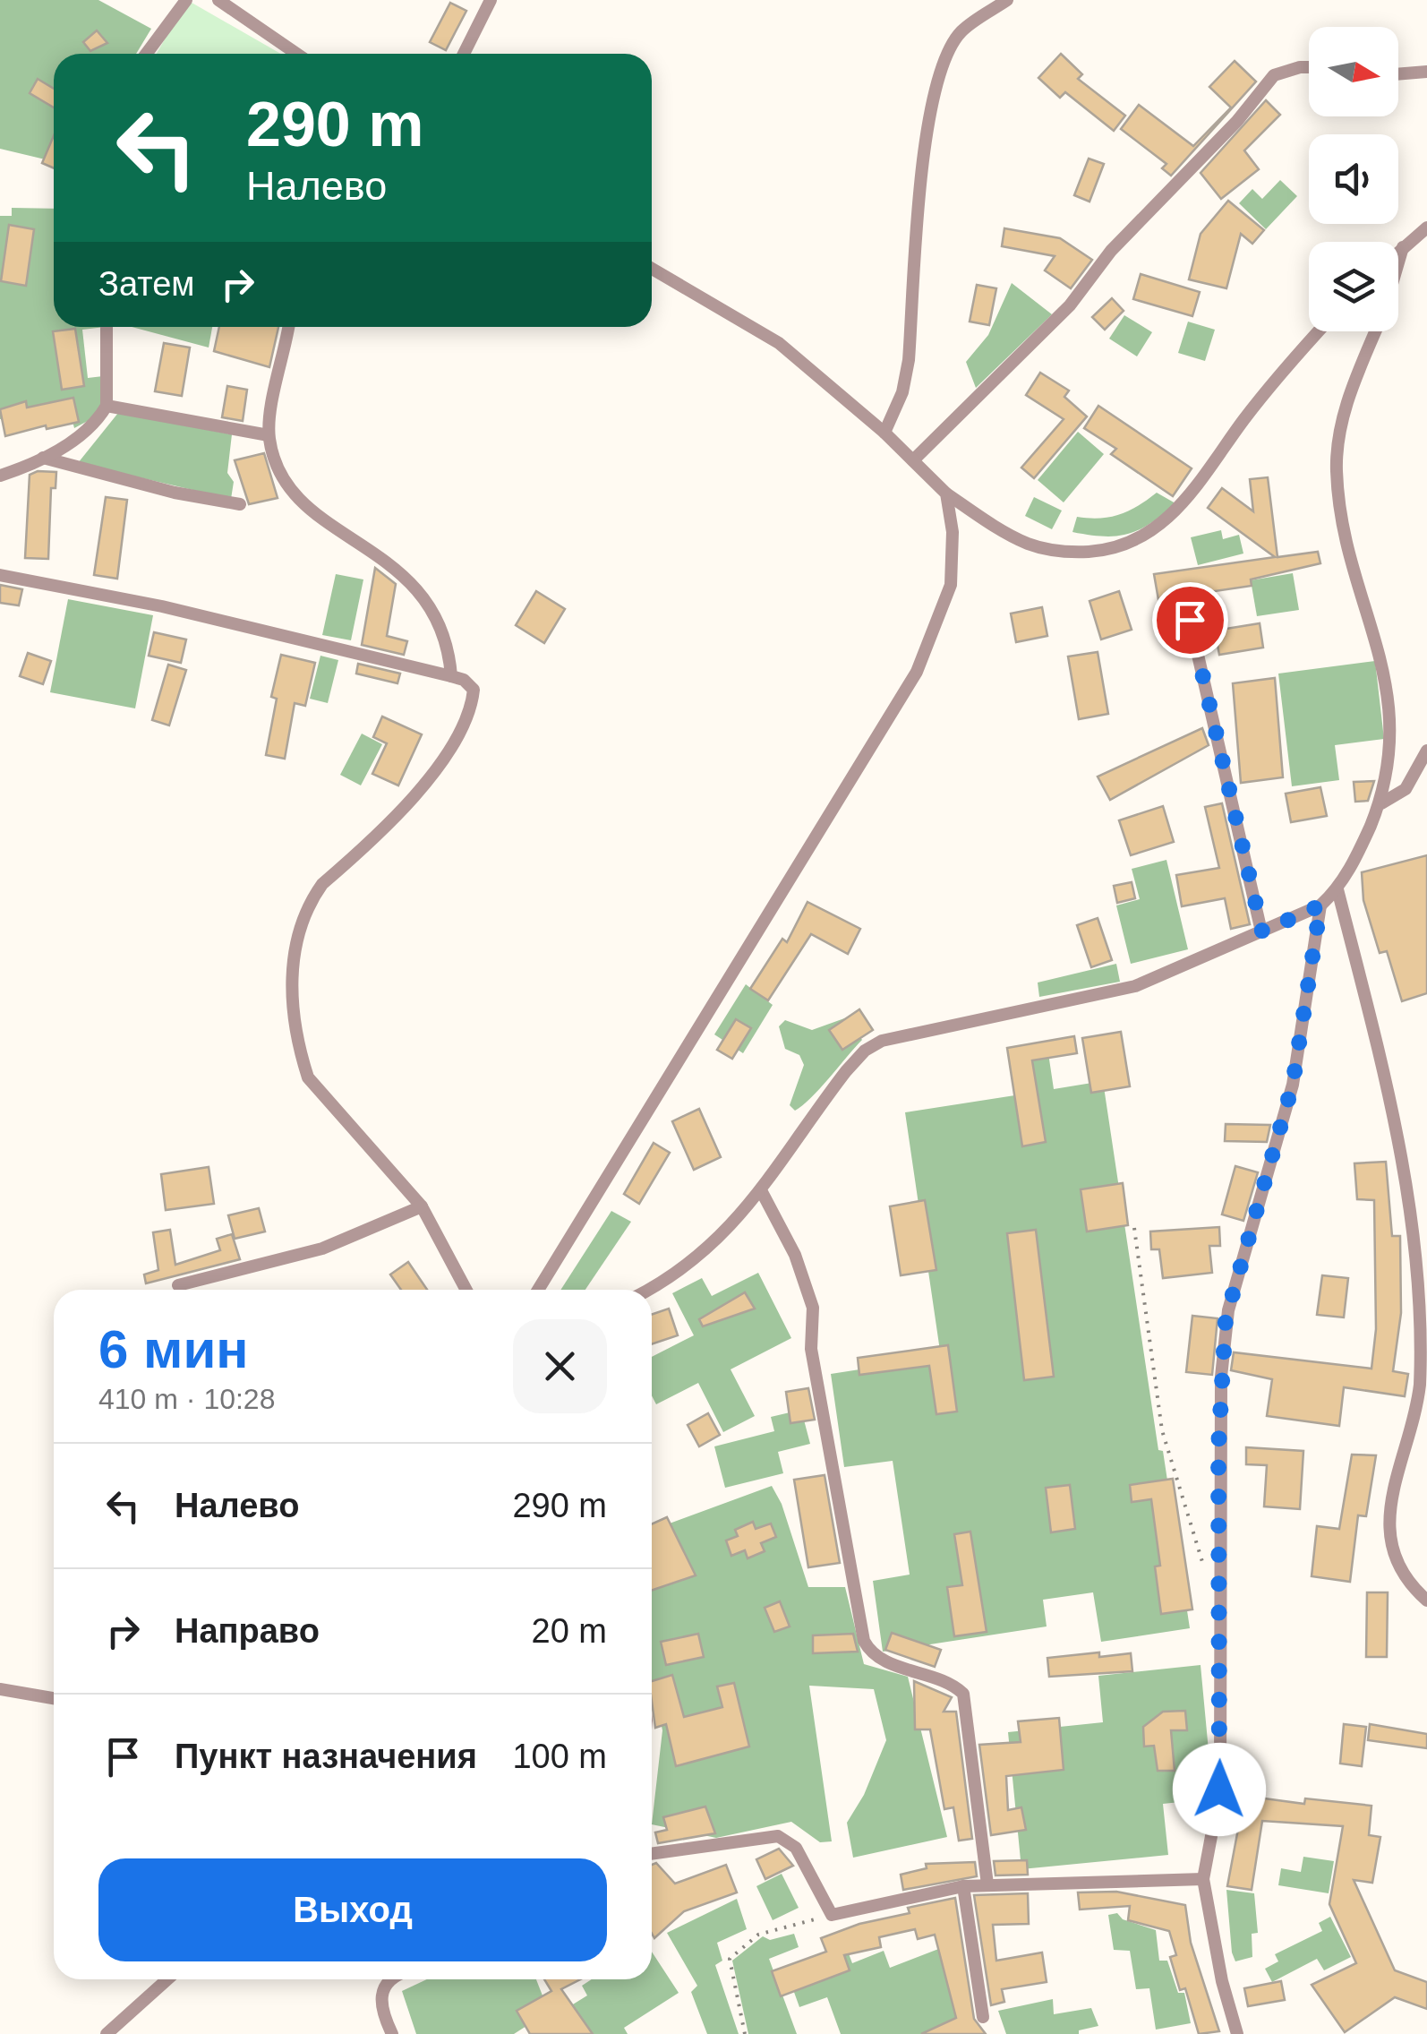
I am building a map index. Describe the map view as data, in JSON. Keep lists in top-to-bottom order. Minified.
{"north":"right","page":{"turn":["290 m","Налево"],"then":"Затем","heading":["6 мин","410 m · 10:28"],"list":[{"name":"Налево","value":"290 m"},{"name":"Направо","value":"20 m"},{"name":"Пункт назначения","value":"100 m"}],"buttons":"Выход"}}
